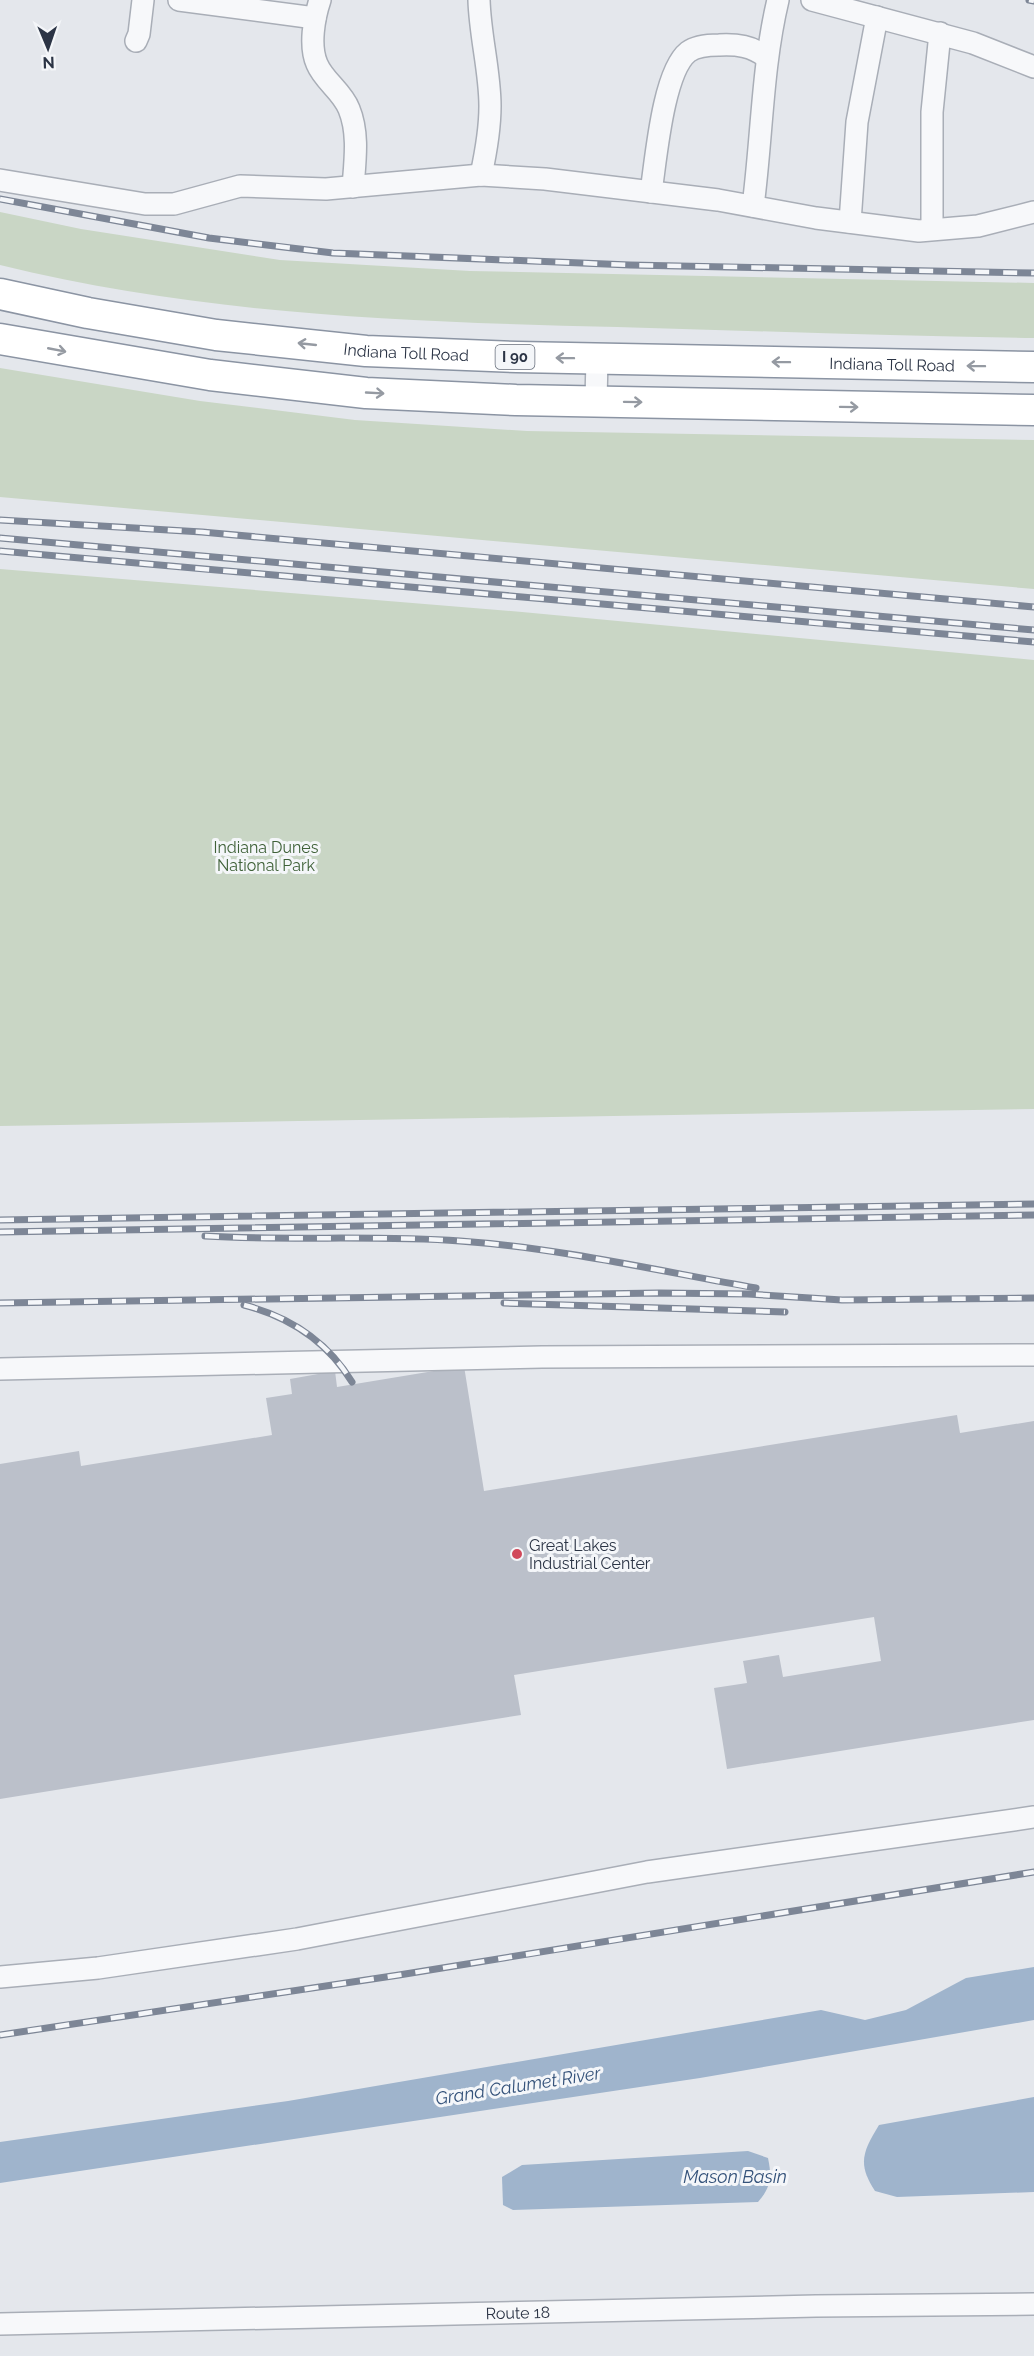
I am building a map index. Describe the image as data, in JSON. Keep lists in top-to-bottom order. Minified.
{"streets":{"highway":["Indiana Toll Road","I 90"],"street":["Route 18"]},"water":["Grand Calumet River","Mason Basin"],"parks":["Indiana Dunes National Park"],"places":["Great Lakes Industrial Center"],"north":"bottom"}
